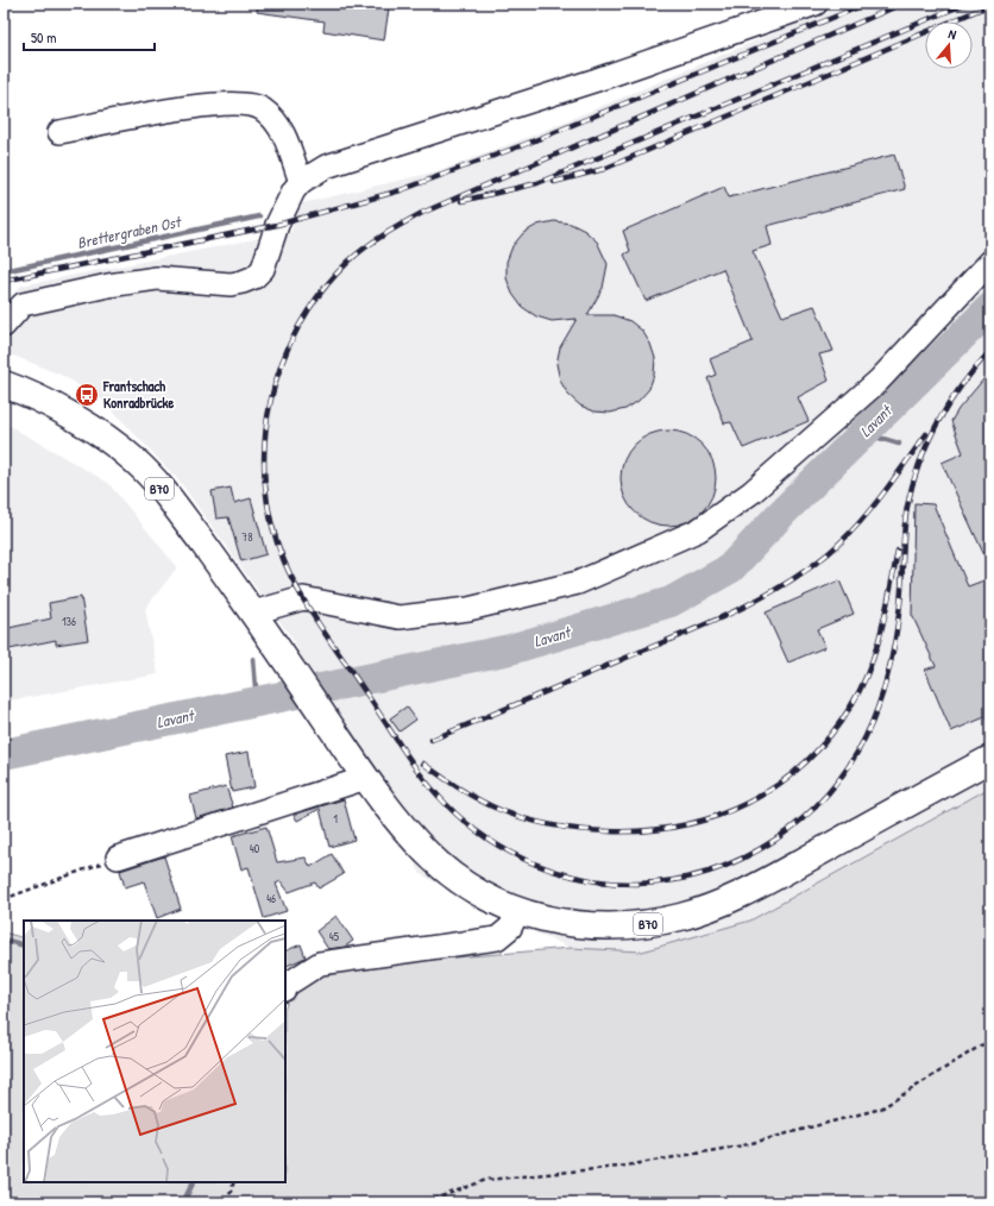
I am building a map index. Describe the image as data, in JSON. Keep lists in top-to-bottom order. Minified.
{"streets":{"main road":["B70"]},"water":["Brettergraben Ost","Lavant"],"places":{"bus stop":["Frantschach Konradbrücke"]},"house_numbers":["78","136","1","40","46","45"],"scale_bar":"50 m","north":"top"}
